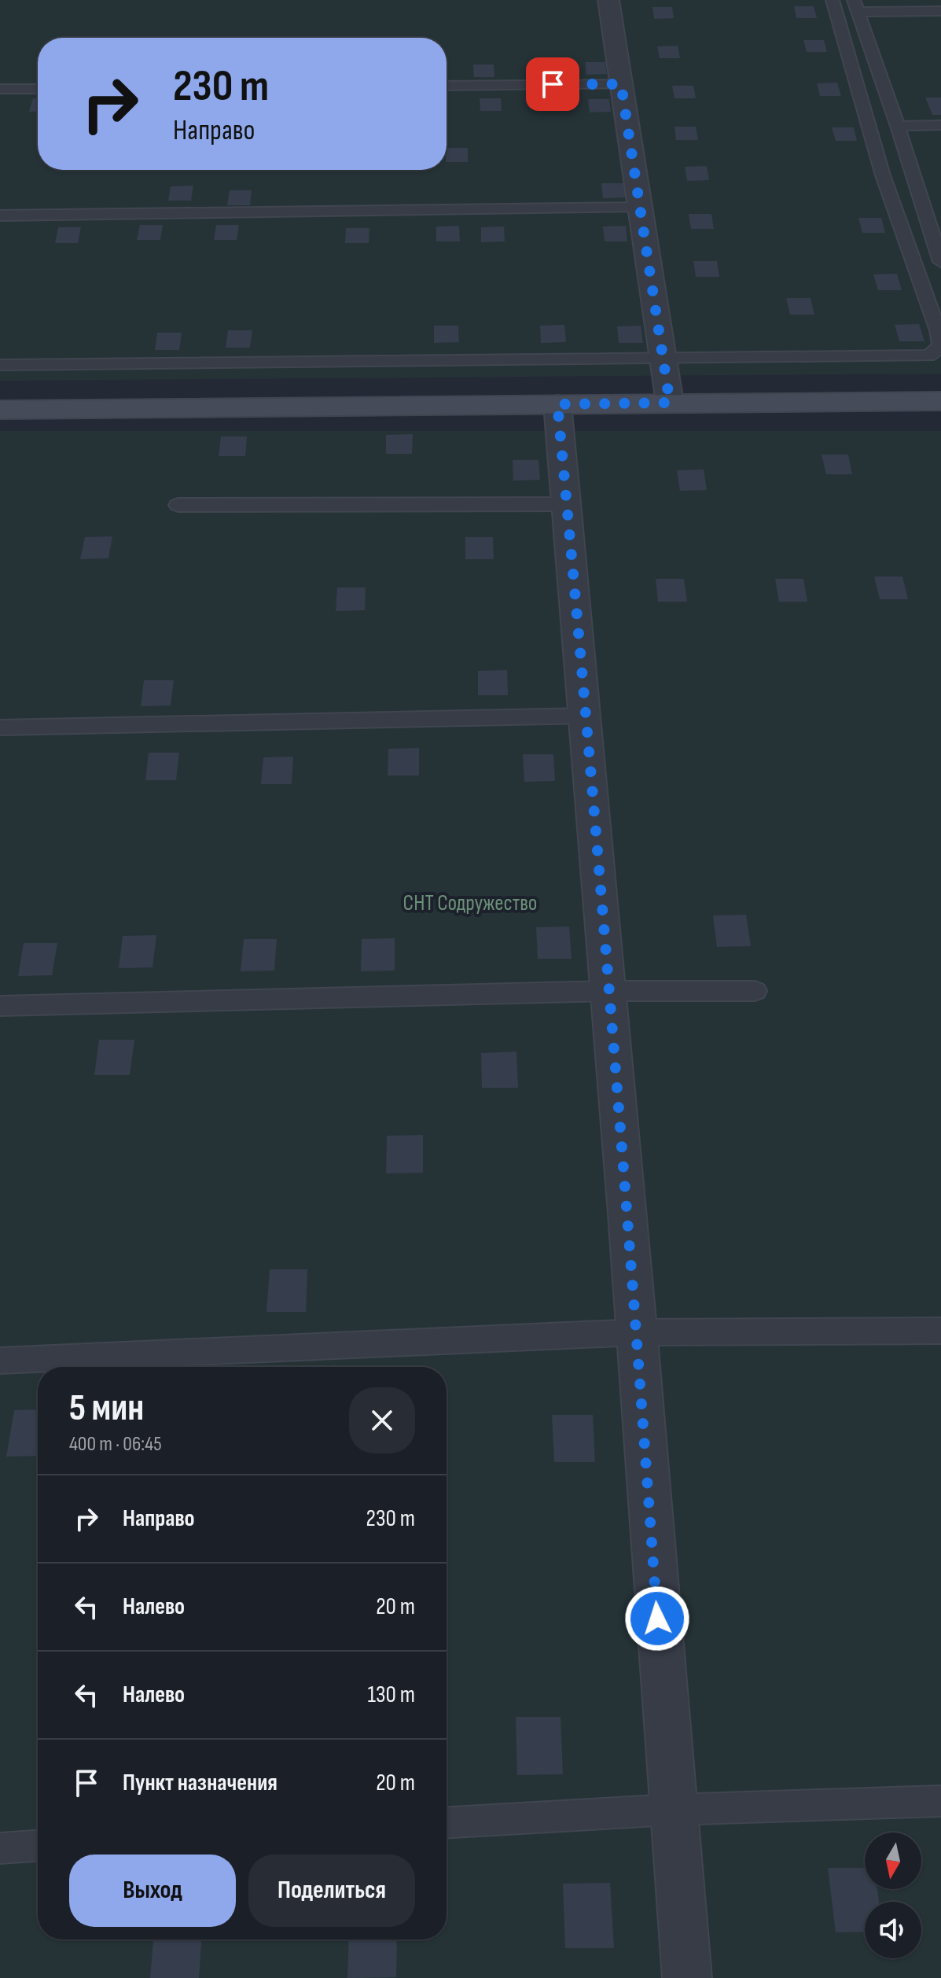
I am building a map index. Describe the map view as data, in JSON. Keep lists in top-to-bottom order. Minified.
{"parks":["СНТ Содружество"],"north":"bottom","page":{"turn":["230 m","Направо"],"heading":["5 мин","400 m · 06:45"],"list":[{"name":"Направо","value":"230 m"},{"name":"Налево","value":"20 m"},{"name":"Налево","value":"130 m"},{"name":"Пункт назначения","value":"20 m"}],"buttons":["Выход","Поделиться"]}}
